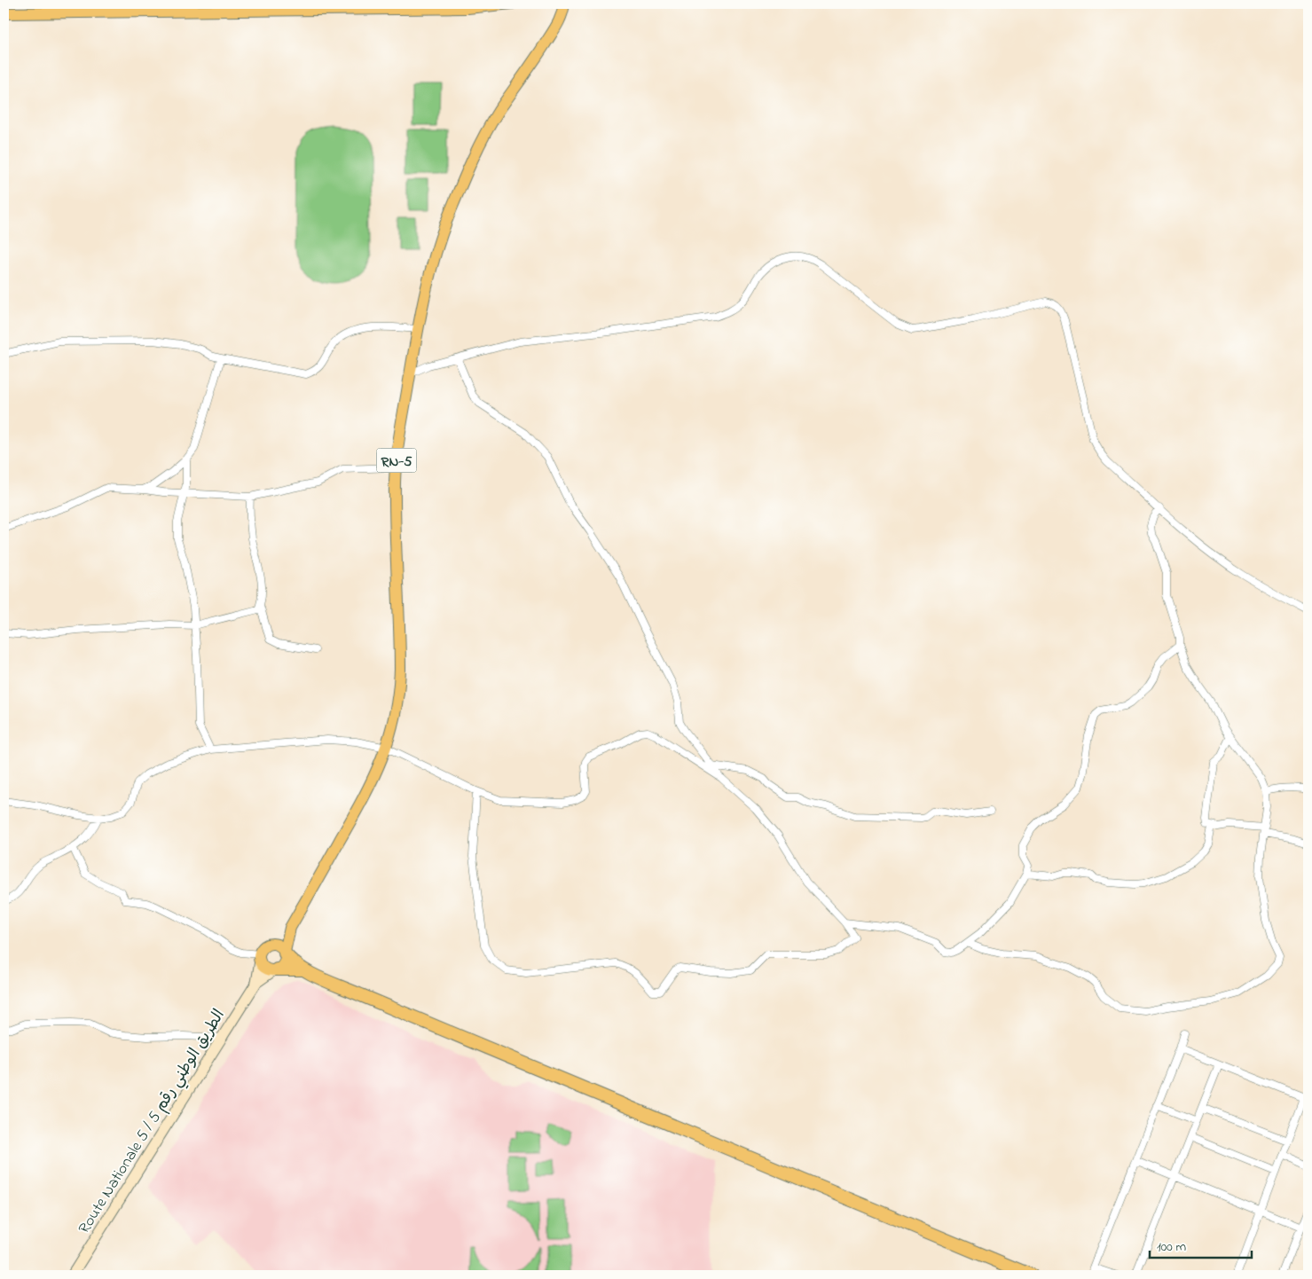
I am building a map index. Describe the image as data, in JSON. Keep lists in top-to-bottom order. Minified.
{"streets":{"main road":["RN-5","Route Nationale 5 / الطريق الوطني رقم 5"]},"scale_bar":"100 m"}
